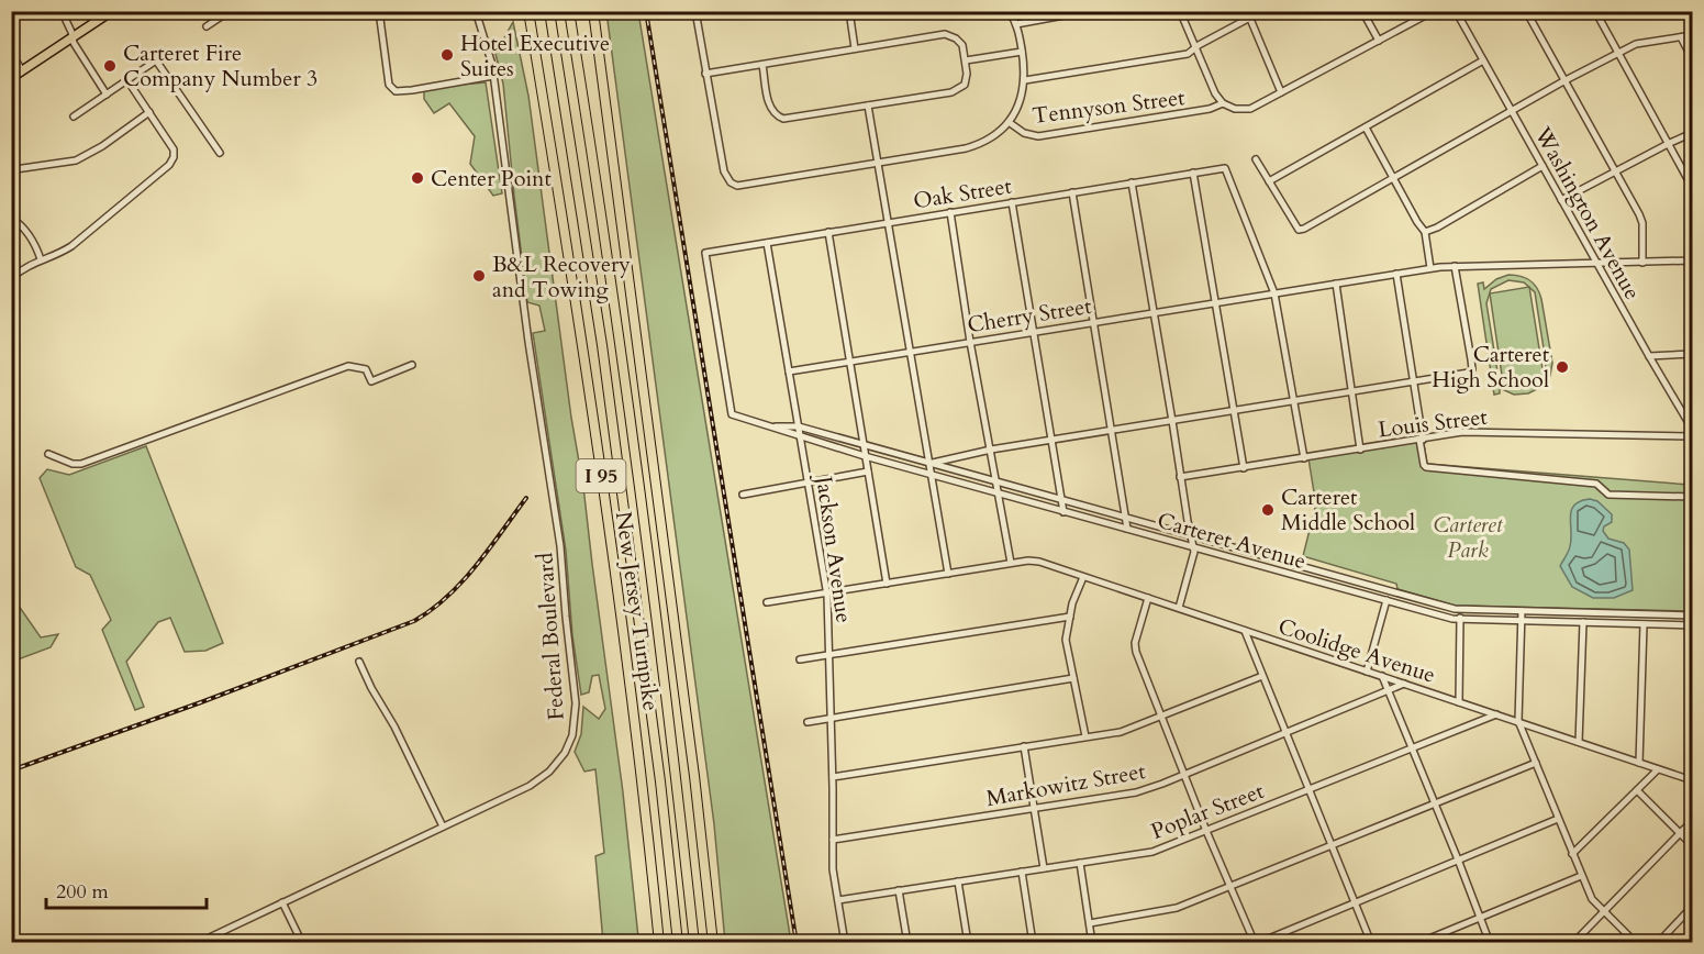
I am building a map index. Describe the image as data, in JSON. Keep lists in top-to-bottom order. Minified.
{"streets":{"highway":["I 95","New Jersey Turnpike"],"street":["Tennyson Street","Oak Street","Washington Avenue","Cherry Street","Louis Street","Carteret Avenue","Jackson Avenue","Federal Boulevard","Coolidge Avenue","Markowitz Street","Poplar Street"]},"crossings":[["Oak Street","Cherry Street"],["Oak Street","Carteret Avenue"],["Oak Street","Jackson Avenue"],["Washington Avenue","Cherry Street"],["Cherry Street","Jackson Avenue"],["Carteret Avenue","Jackson Avenue"],["Jackson Avenue","Coolidge Avenue"],["Jackson Avenue","Markowitz Street"],["Jackson Avenue","Poplar Street"],["Coolidge Avenue","Markowitz Street"],["Coolidge Avenue","Poplar Street"]],"parks":["Carteret Park"],"places":["Hotel Executive Suites","Carteret Fire Company Number 3","Center Point","B&L Recovery and Towing","Carteret High School","Carteret Middle School"],"scale_bar":"200 m"}
